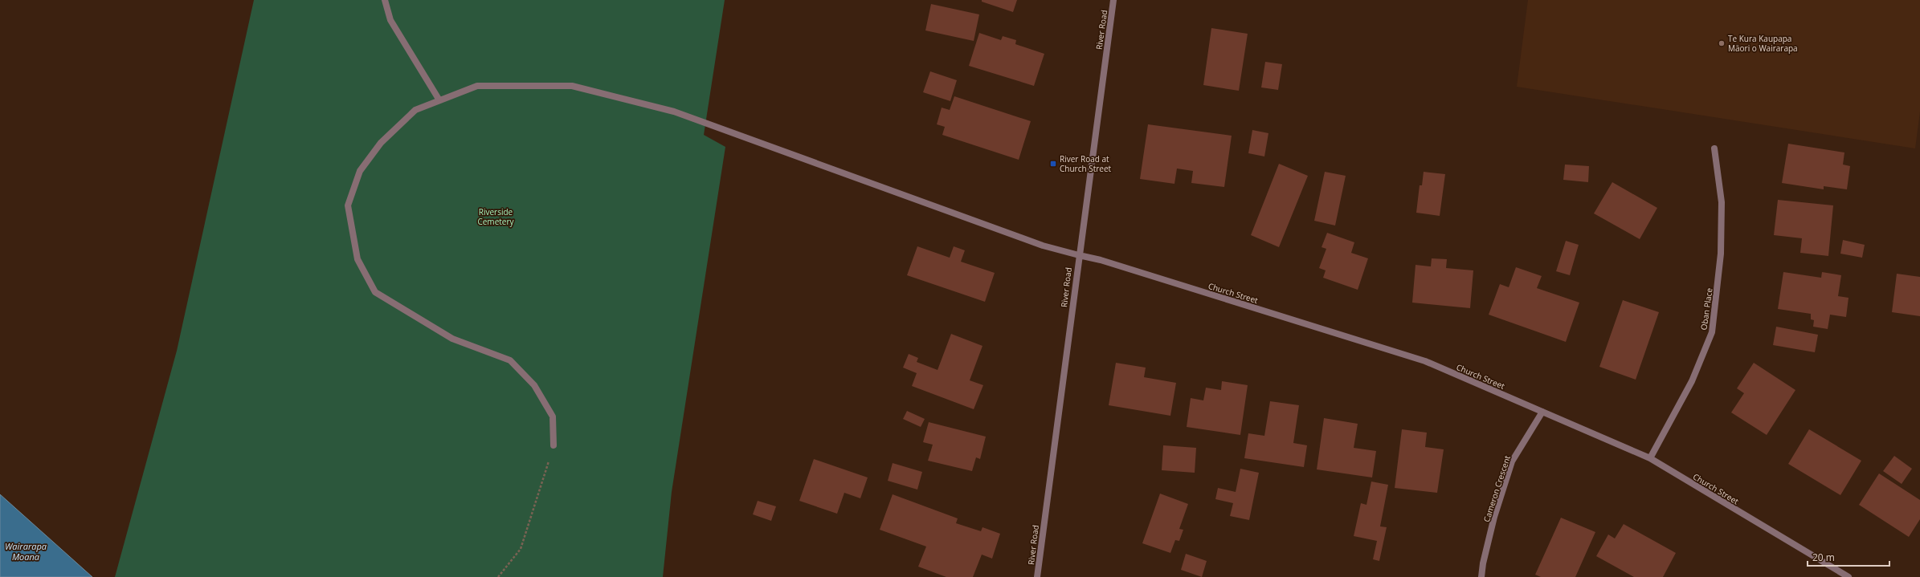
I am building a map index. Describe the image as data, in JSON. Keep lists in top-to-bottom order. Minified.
{"streets":{"street":["River Road","Church Street","Oban Place","Cameron Crescent"]},"crossings":[["River Road","Church Street"],["Church Street","Oban Place"],["Church Street","Cameron Crescent"]],"water":["Wairarapa Moana"],"parks":["Riverside Cemetery"],"places":{"other":["Te Kura Kaupapa Māori o Wairarapa"],"transit":["River Road at Church Street"]},"scale_bar":"20 m"}
